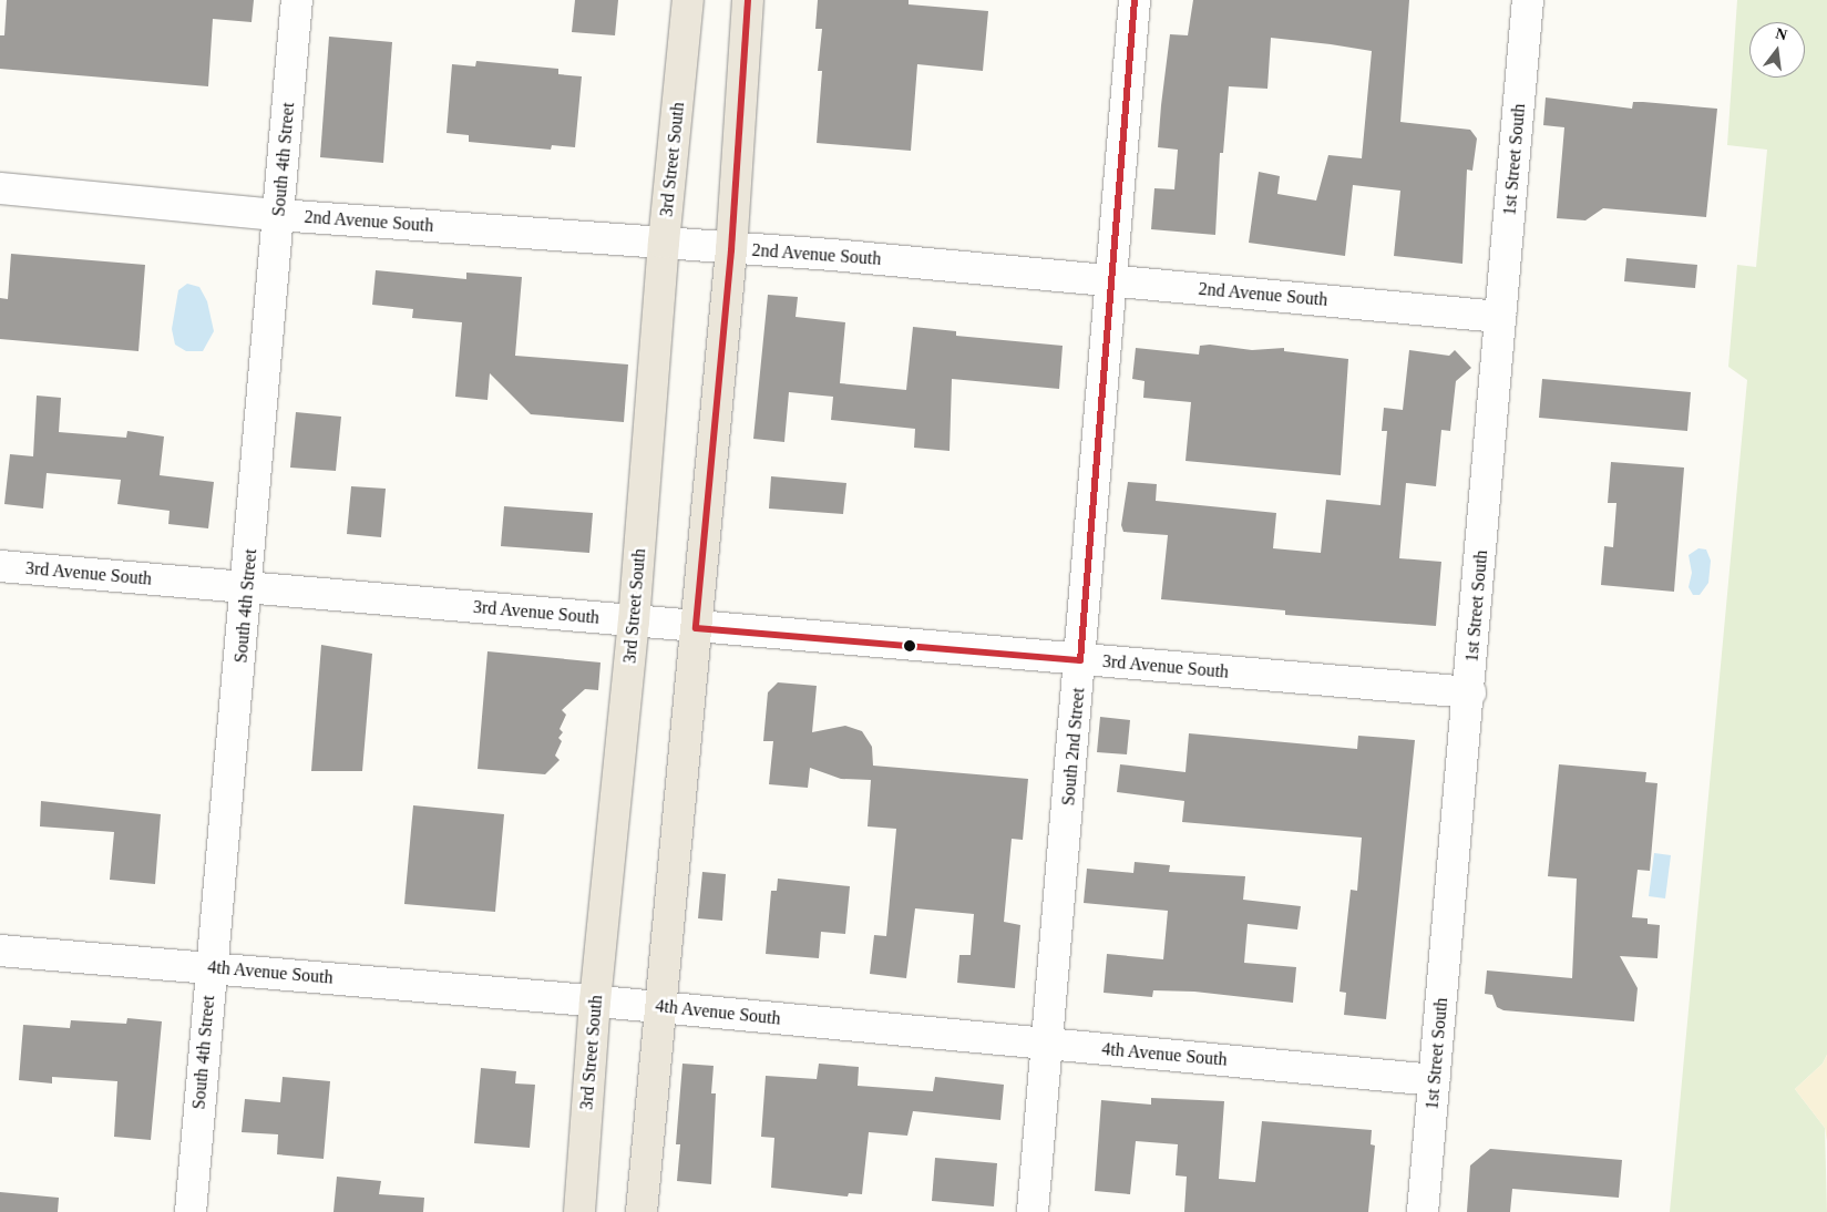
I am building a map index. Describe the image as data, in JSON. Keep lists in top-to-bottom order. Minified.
{"streets":{"main road":["3rd Street South"],"street":["South 4th Street","1st Street South","2nd Avenue South","3rd Avenue South","South 2nd Street","4th Avenue South"]},"crossings":[["South 4th Street","2nd Avenue South"],["South 4th Street","3rd Avenue South"],["South 4th Street","4th Avenue South"],["3rd Street South","2nd Avenue South"],["3rd Street South","3rd Avenue South"],["3rd Street South","4th Avenue South"],["1st Street South","2nd Avenue South"],["1st Street South","3rd Avenue South"],["1st Street South","4th Avenue South"],["2nd Avenue South","South 2nd Street"],["3rd Avenue South","South 2nd Street"],["South 2nd Street","4th Avenue South"]],"north":"top"}
